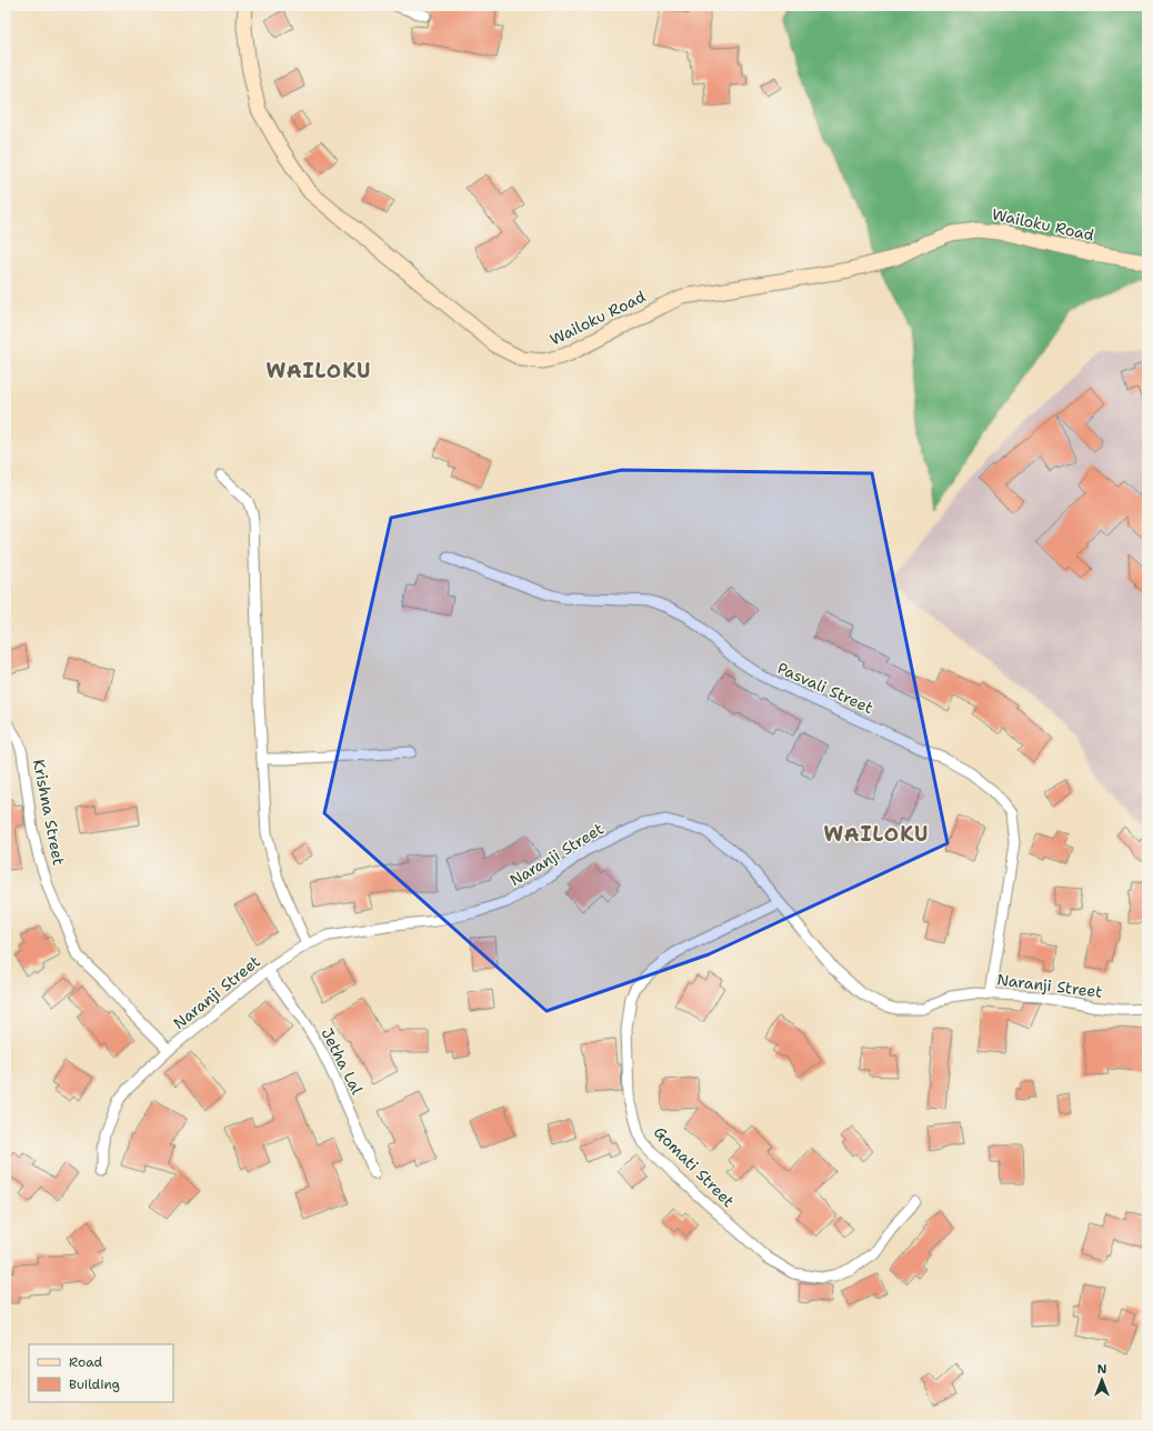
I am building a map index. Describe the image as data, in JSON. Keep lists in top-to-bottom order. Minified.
{"streets":{"street":["Wailoku Road","Pasvali Street","Krishna Street","Naranji Street","Jetha Lal","Gomati Street"]},"crossings":[["Pasvali Street","Naranji Street"],["Krishna Street","Naranji Street"],["Naranji Street","Jetha Lal"],["Naranji Street","Gomati Street"]],"districts":["WAILOKU","WAILOKU"],"legend":["Road","Building"],"north":"top"}
